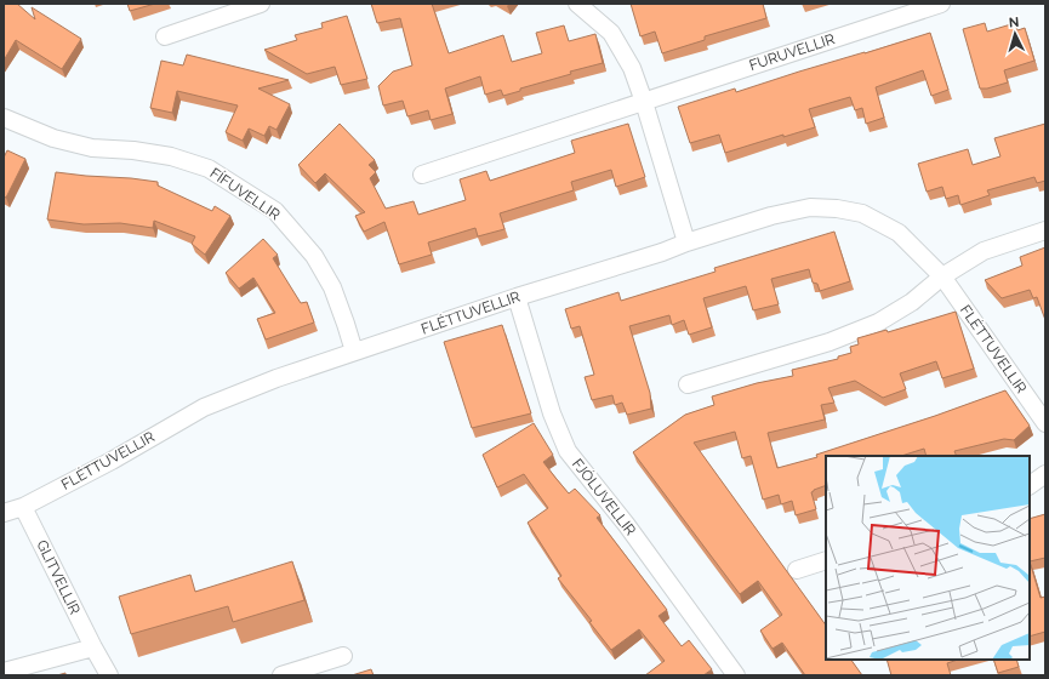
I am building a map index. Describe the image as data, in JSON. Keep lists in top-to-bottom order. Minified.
{"streets":{"street":["FURUVELLIR","FÍFUVELLIR","FLÉTTUVELLIR","FJÓLUVELLIR","GLITVELLIR"]},"crossings":[["FÍFUVELLIR","FLÉTTUVELLIR"],["FLÉTTUVELLIR","FJÓLUVELLIR"],["FLÉTTUVELLIR","GLITVELLIR"]],"north":"top"}
